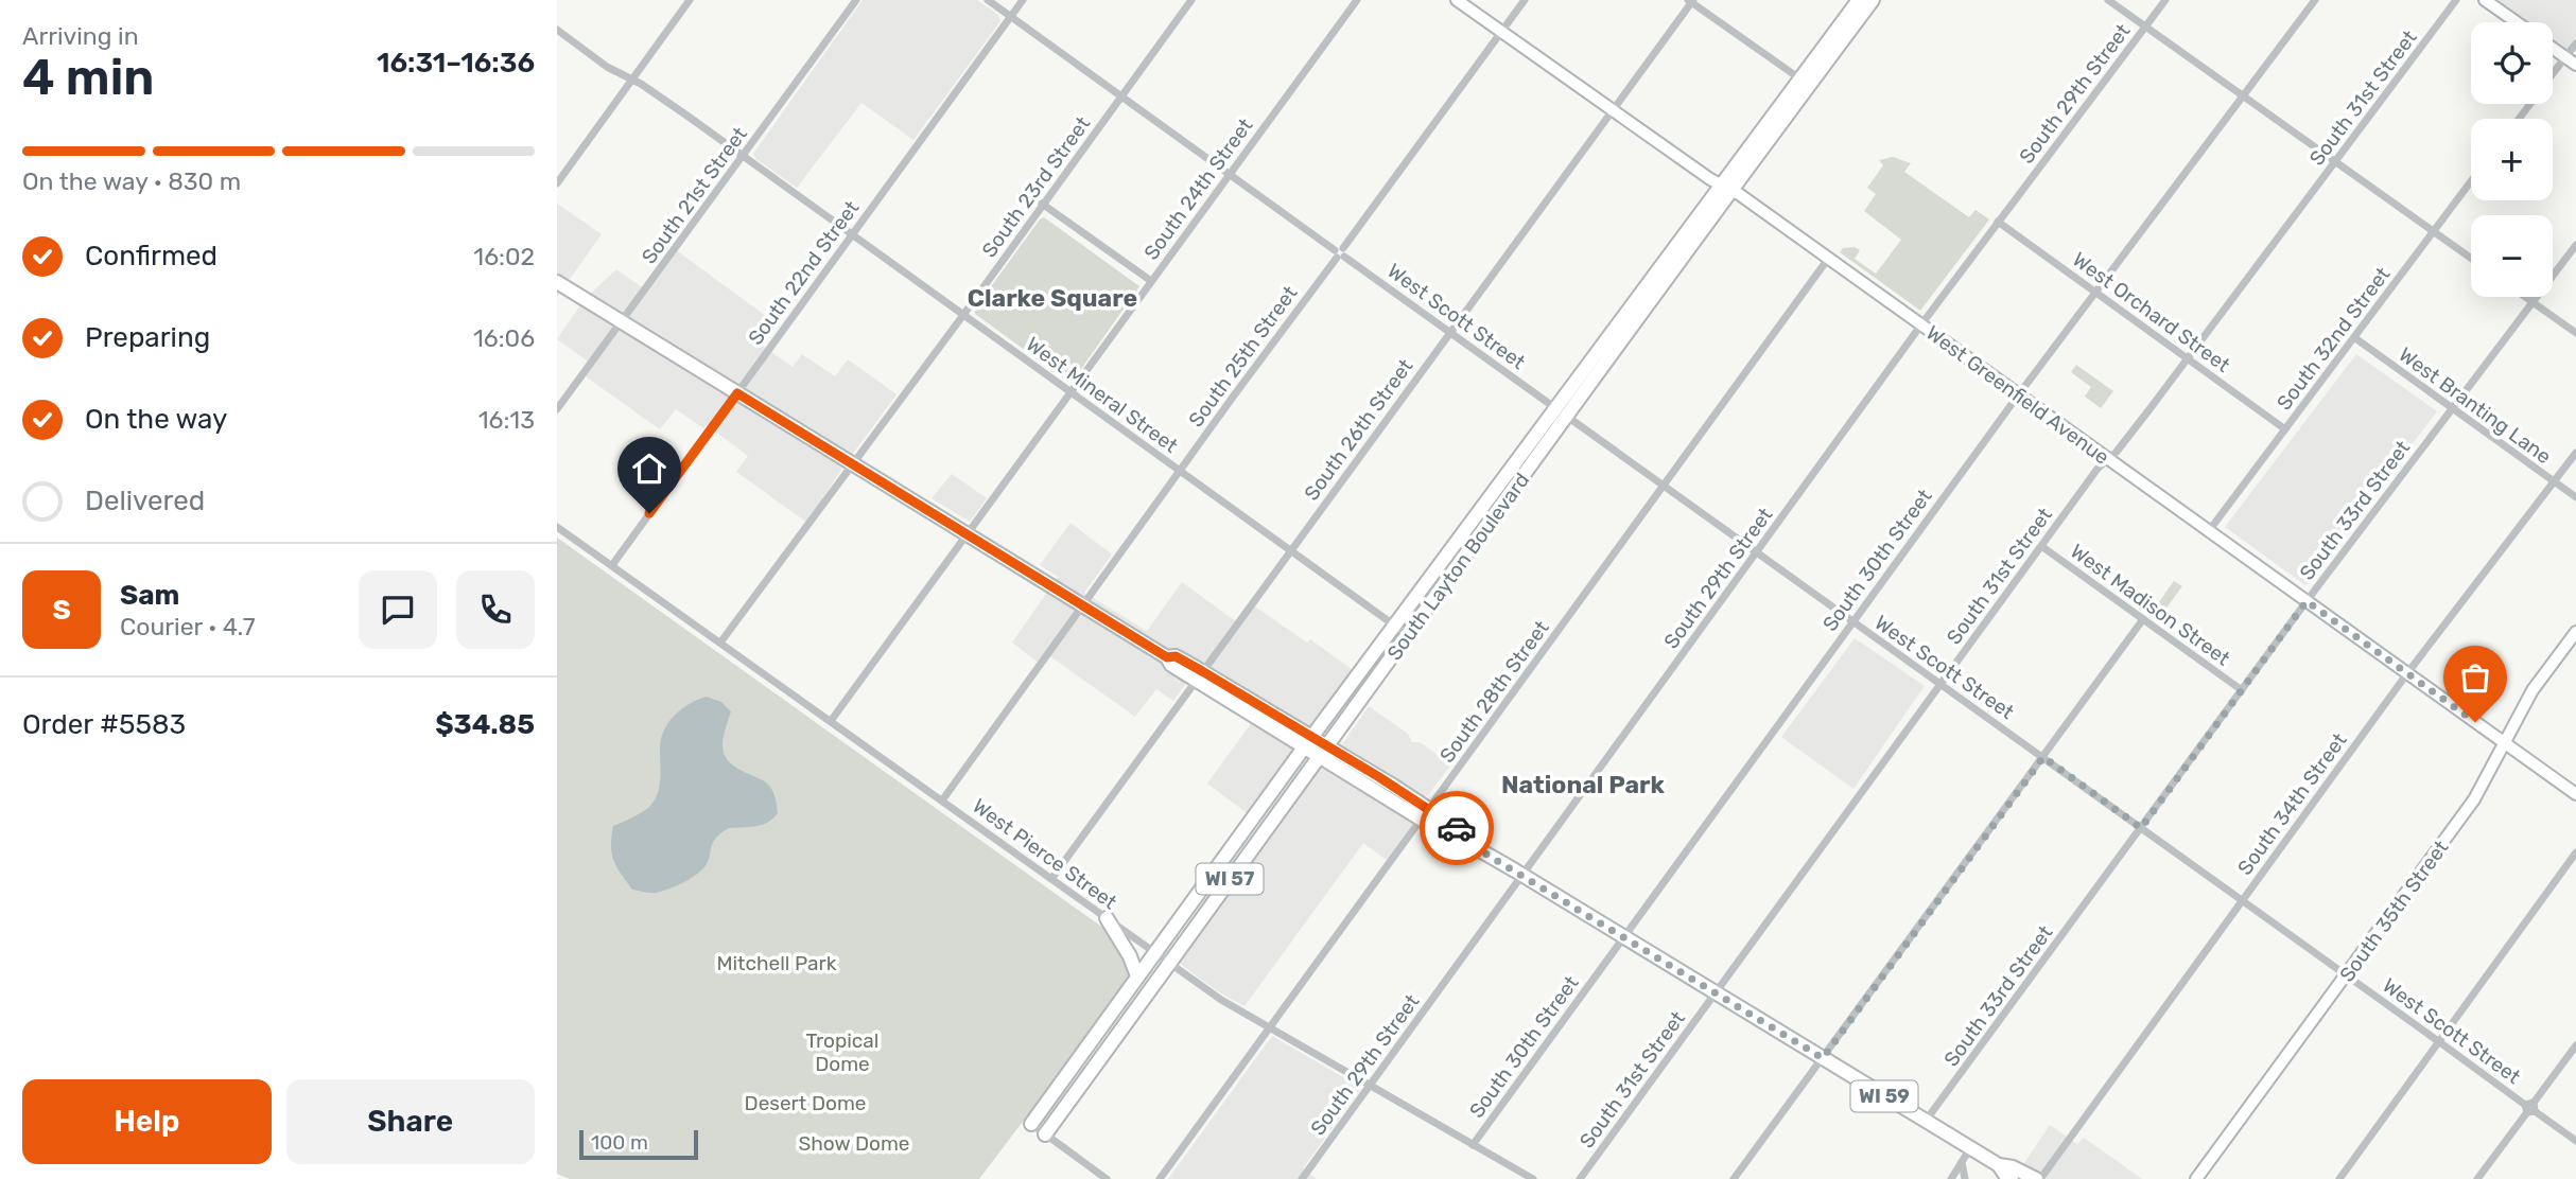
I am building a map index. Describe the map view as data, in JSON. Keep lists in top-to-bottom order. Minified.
{"streets":{"main road":["West Greenfield Avenue","South Layton Boulevard","WI 57","South 35th Street","WI 59"],"street":["South 29th Street","South 31st Street","South 23rd Street","South 24th Street","South 21st Street","South 22nd Street","West Orchard Street","West Scott Street","South 32nd Street","South 25th Street","West Mineral Street","West Branting Lane","South 26th Street","South 33rd Street","South 30th Street","West Madison Street","South 28th Street","South 34th Street","West Pierce Street"]},"crossings":[["South 29th Street","West Orchard Street"],["South 29th Street","West Scott Street"],["South 29th Street","West Greenfield Avenue"],["South 29th Street","West Pierce Street"],["South 29th Street","WI 59"],["South 31st Street","West Orchard Street"],["South 31st Street","West Scott Street"],["South 31st Street","West Greenfield Avenue"],["South 31st Street","West Madison Street"],["South 31st Street","WI 59"],["South 23rd Street","West Scott Street"],["South 23rd Street","West Mineral Street"],["South 23rd Street","West Pierce Street"],["South 23rd Street","WI 59"],["South 24th Street","West Scott Street"],["South 24th Street","West Mineral Street"],["South 24th Street","West Pierce Street"],["South 24th Street","WI 59"],["South 21st Street","West Mineral Street"],["South 21st Street","WI 59"],["South 22nd Street","West Scott Street"],["South 22nd Street","West Mineral Street"],["South 22nd Street","West Pierce Street"],["South 22nd Street","WI 59"],["West Orchard Street","South 32nd Street"],["West Orchard Street","South 30th Street"],["West Scott Street","South 25th Street"],["West Scott Street","South 26th Street"],["West Scott Street","South 33rd Street"],["West Scott Street","South 30th Street"],["West Scott Street","South Layton Boulevard"],["West Scott Street","South 28th Street"],["West Scott Street","South 34th Street"],["West Scott Street","South 35th Street"],["South 32nd Street","West Greenfield Avenue"],["South 32nd Street","West Branting Lane"],["South 25th Street","West Mineral Street"],["South 25th Street","West Greenfield Avenue"],["South 25th Street","West Pierce Street"],["South 25th Street","WI 59"],["West Mineral Street","South 26th Street"],["West Mineral Street","South Layton Boulevard"],["West Greenfield Avenue","South 26th Street"],["West Greenfield Avenue","South 33rd Street"],["West Greenfield Avenue","South 30th Street"],["West Greenfield Avenue","South Layton Boulevard"],["West Greenfield Avenue","South 28th Street"],["West Greenfield Avenue","South 34th Street"],["West Greenfield Avenue","South 35th Street"],["West Branting Lane","South 33rd Street"],["West Branting Lane","South 34th Street"],["South 26th Street","West Pierce Street"],["South 26th Street","WI 59"],["South 33rd Street","West Madison Street"],["South 33rd Street","WI 59"],["South 30th Street","West Pierce Street"],["South 30th Street","WI 59"],["South Layton Boulevard","West Pierce Street"],["South Layton Boulevard","WI 59"],["South 28th Street","West Pierce Street"],["South 28th Street","WI 59"],["South 34th Street","WI 59"]],"districts":["Clarke Square","National Park"],"parks":["Mitchell Park","Tropical Dome","Desert Dome","Show Dome"],"scale_bar":"100 m","page":{"heading":["4 min","Arriving in","16:31–16:36"],"panel":["Sam","Courier · 4.7","Order #5583","$34.85"],"map_buttons":["+","−"],"bar":"On the way · 830 m","list":[["Confirmed","16:02"],["Preparing","16:06"],["On the way","16:13"],"Delivered"],"round":"S","buttons":["Help","Share"],"scale":"100 m"}}
